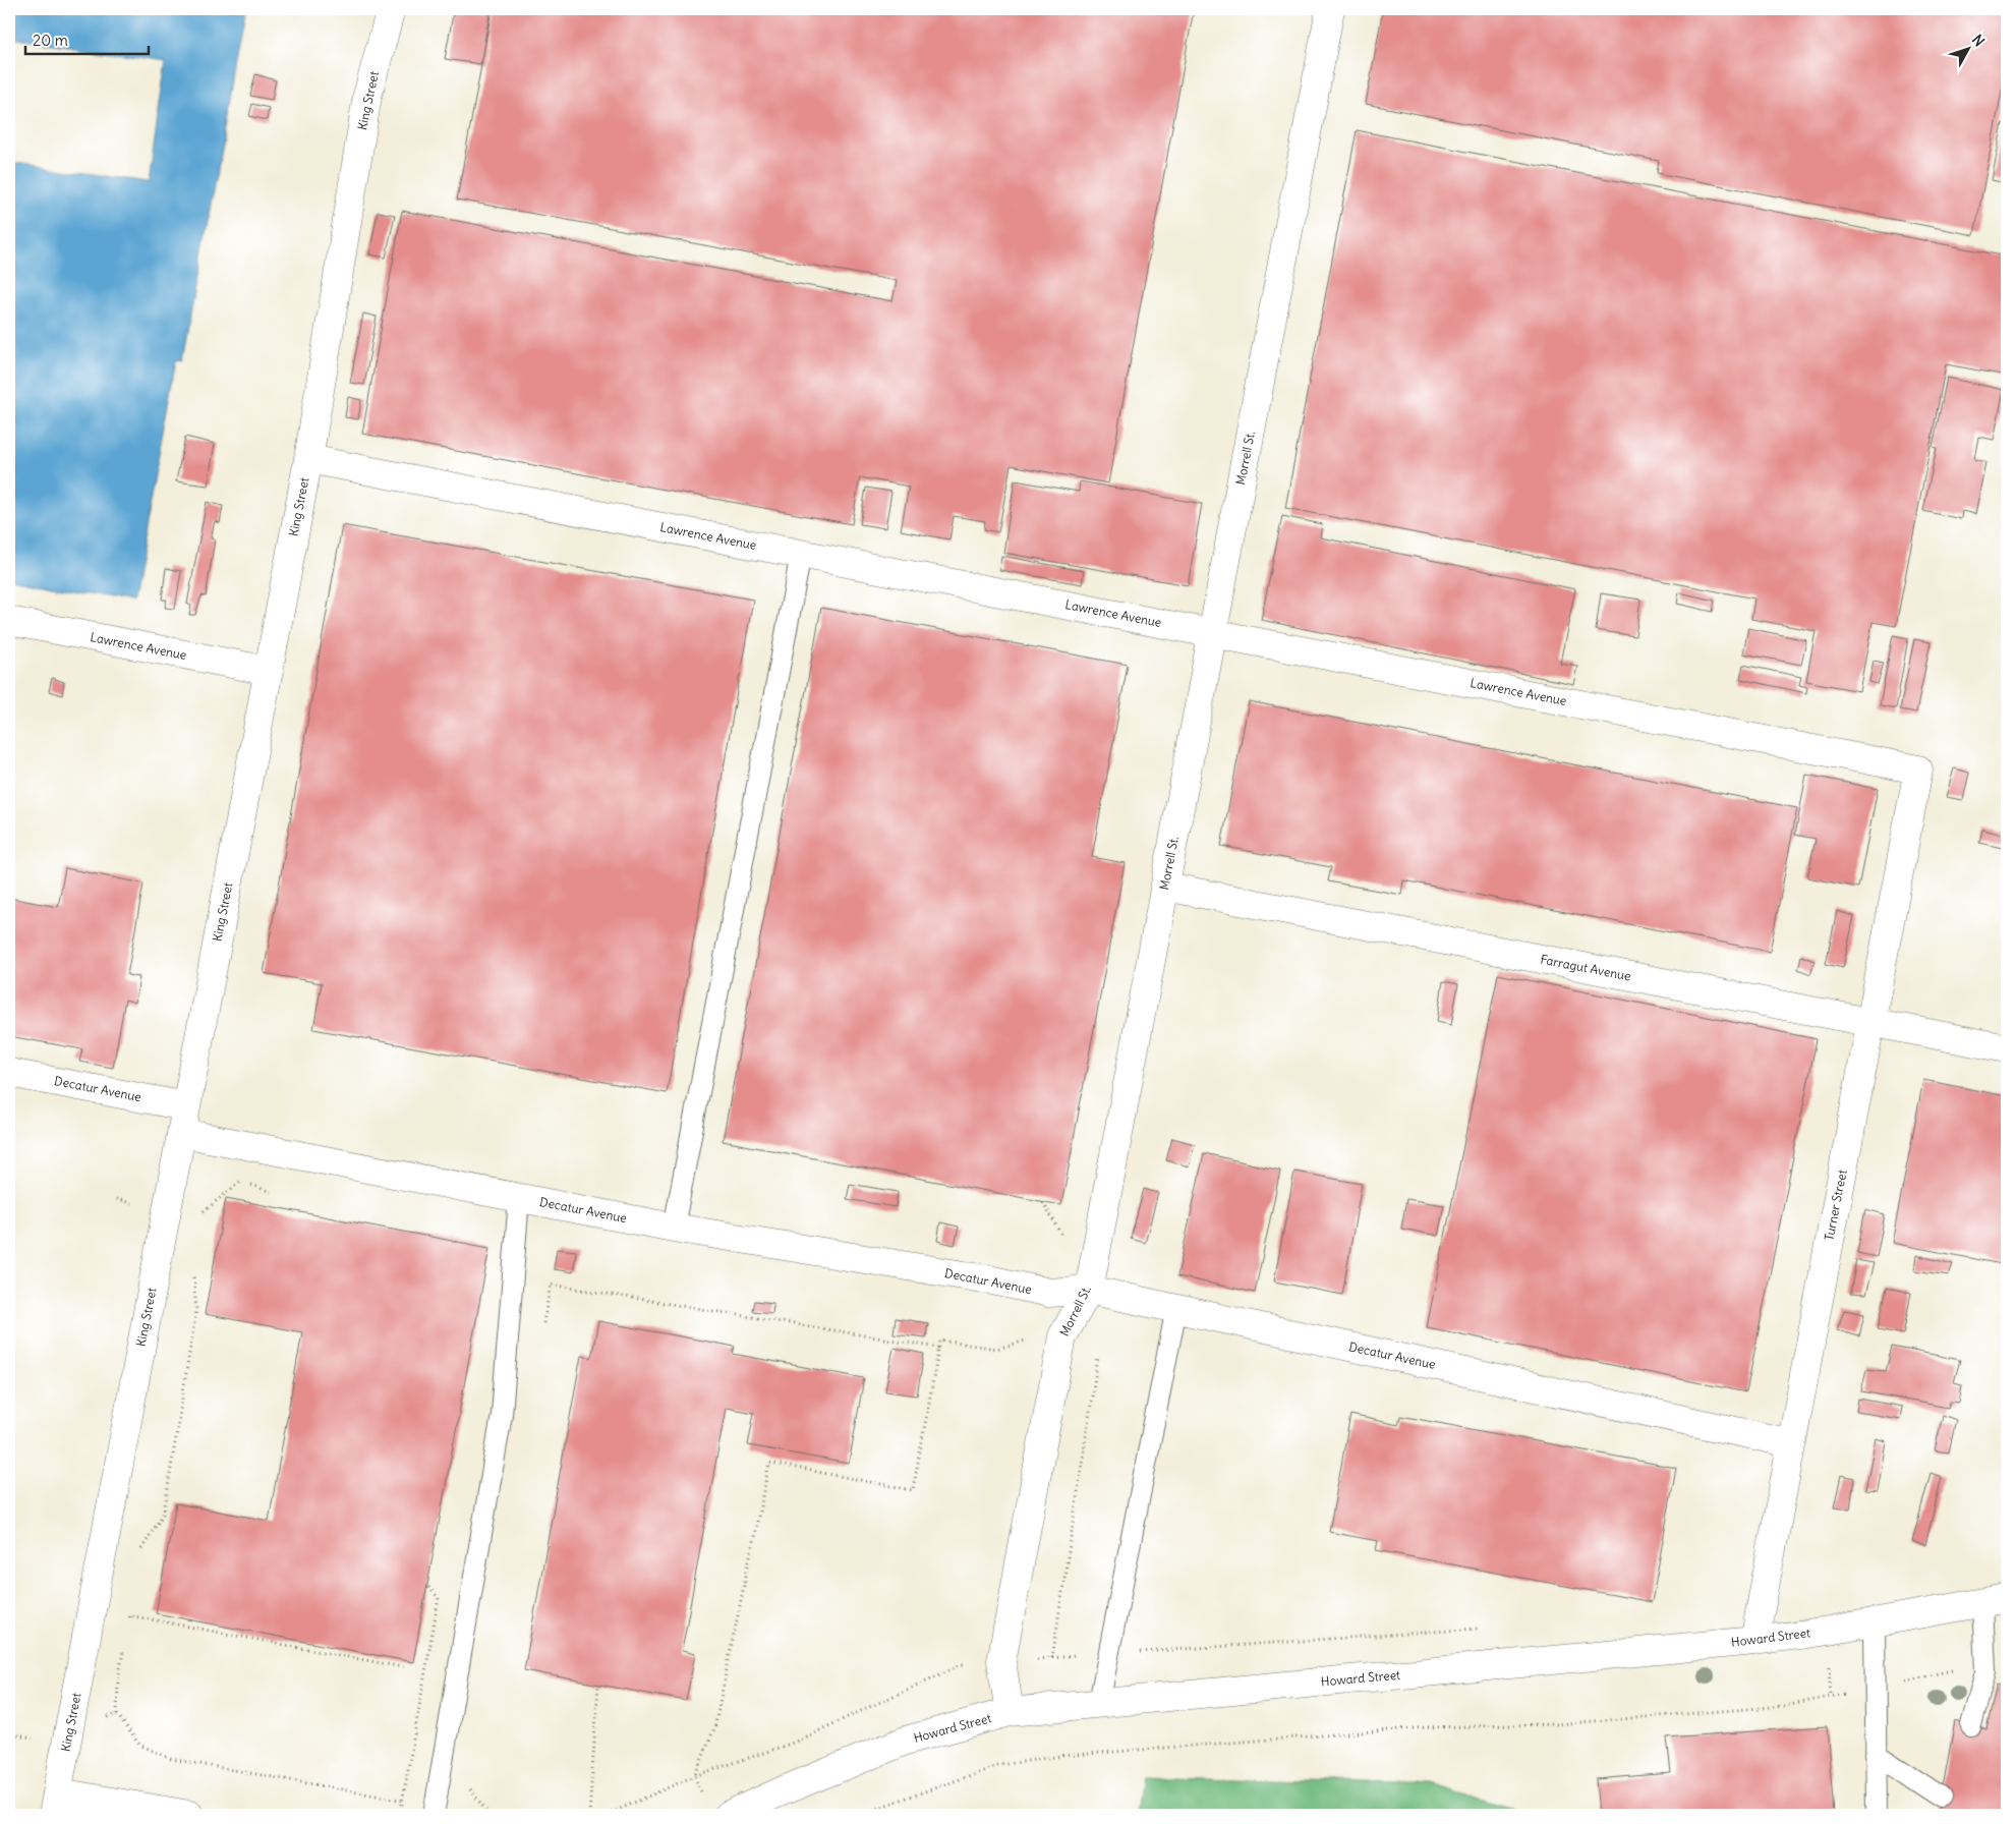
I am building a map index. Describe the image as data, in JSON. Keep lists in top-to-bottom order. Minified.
{"streets":{"street":["King Street","Morrell St.","Lawrence Avenue","Farragut Avenue","Decatur Avenue","Turner Street","Howard Street"]},"crossings":[["King Street","Lawrence Avenue"],["King Street","Decatur Avenue"],["Morrell St.","Lawrence Avenue"],["Morrell St.","Farragut Avenue"],["Morrell St.","Decatur Avenue"],["Morrell St.","Howard Street"],["Lawrence Avenue","Turner Street"],["Farragut Avenue","Turner Street"],["Decatur Avenue","Turner Street"],["Turner Street","Howard Street"]],"scale_bar":"20 m","north":"top right"}
